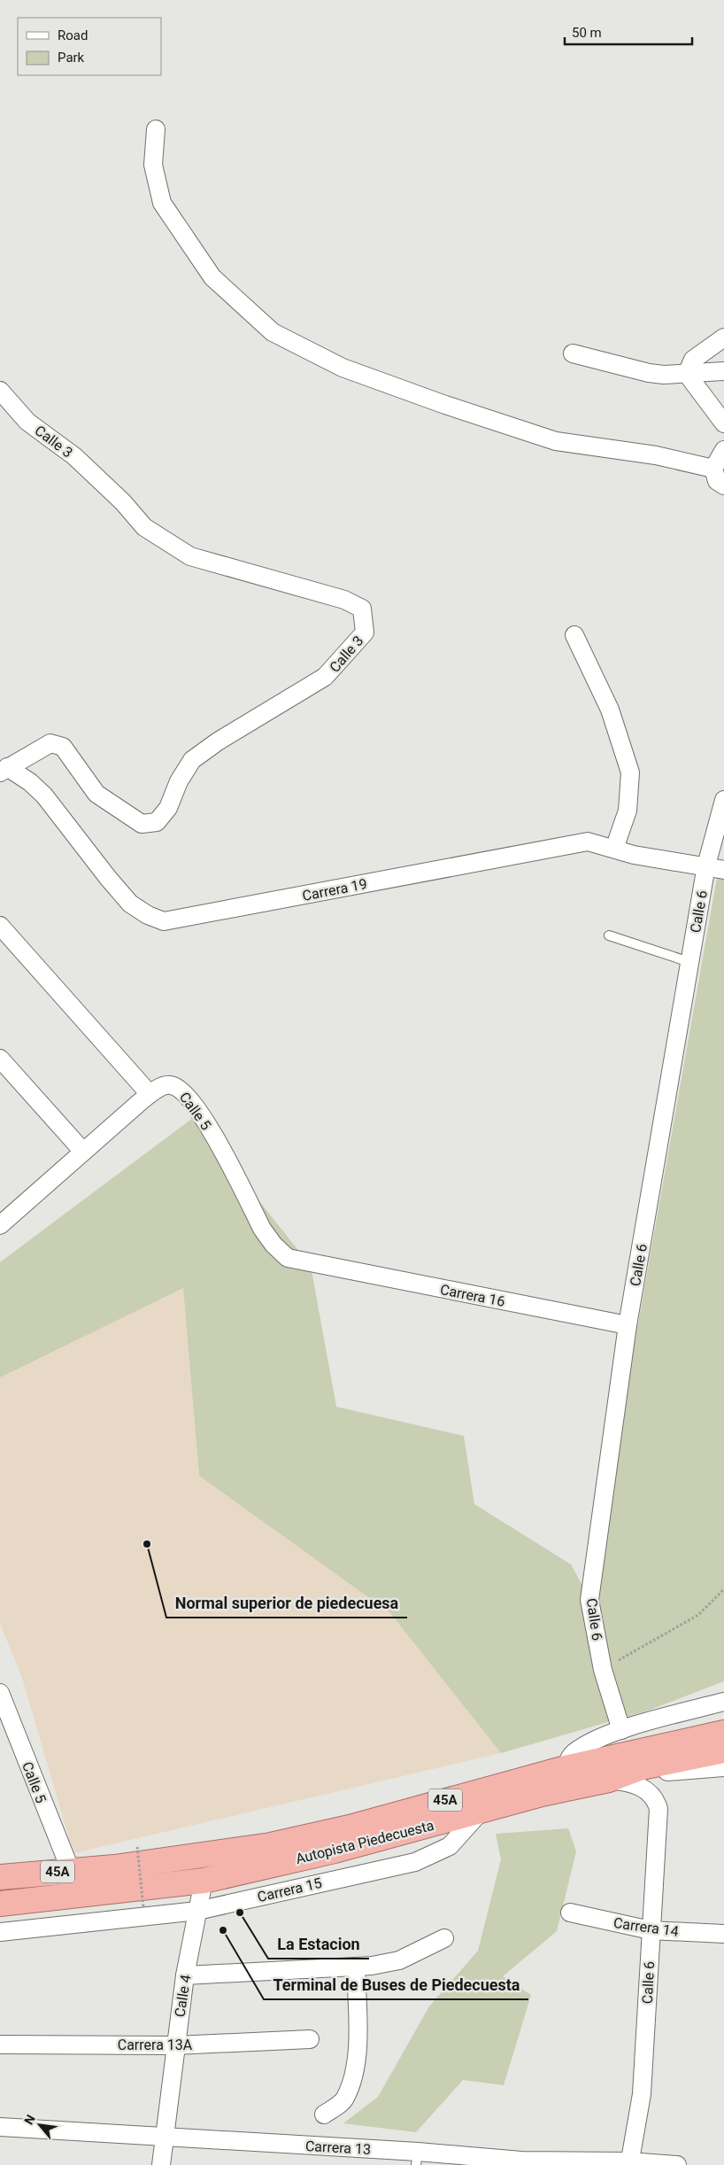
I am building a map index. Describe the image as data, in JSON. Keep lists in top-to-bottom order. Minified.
{"streets":{"highway":["45A","Autopista Piedecuesta"],"street":["Calle 3","Carrera 19","Calle 6","Calle 5","Carrera 16","Carrera 15","Carrera 14","Calle 4","Carrera 13A","Carrera 13"]},"crossings":[["Calle 3","Carrera 19"],["Carrera 19","Calle 6"],["Calle 6","Carrera 16"],["Calle 6","Autopista Piedecuesta"],["Calle 6","Carrera 14"],["Calle 6","Carrera 13"],["Calle 5","Carrera 16"],["Calle 5","Autopista Piedecuesta"],["Autopista Piedecuesta","Carrera 15"],["Autopista Piedecuesta","Calle 4"],["Carrera 15","Calle 4"],["Calle 4","Carrera 13A"],["Calle 4","Carrera 13"]],"places":["Normal superior de piedecuesa","La Estacion","Terminal de Buses de Piedecuesta"],"legend":["Road","Park"],"scale_bar":"50 m","north":"top left"}
